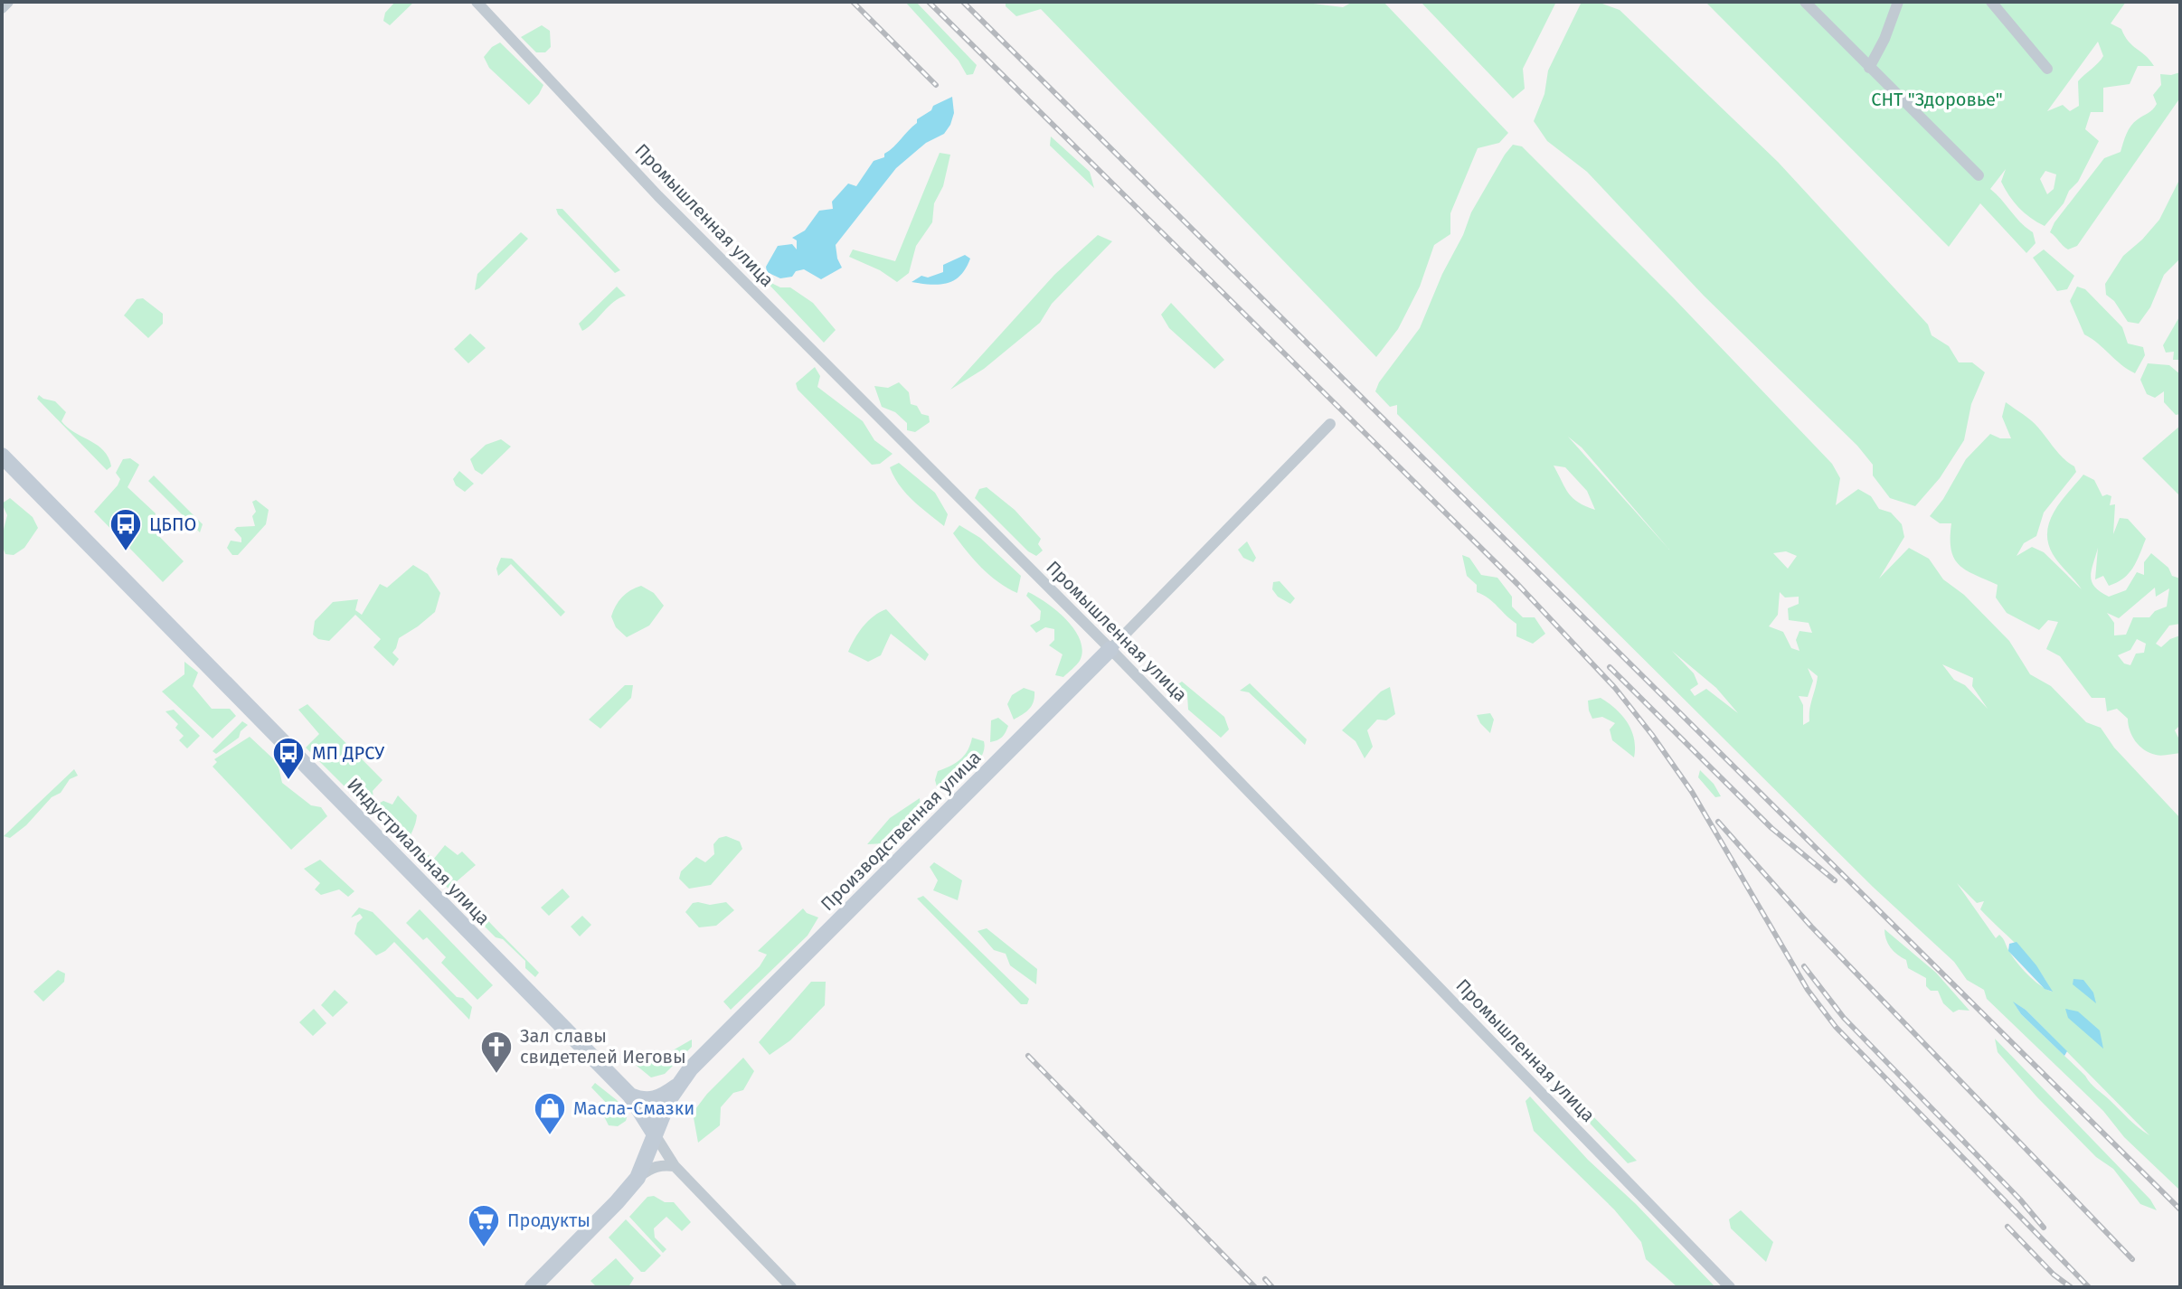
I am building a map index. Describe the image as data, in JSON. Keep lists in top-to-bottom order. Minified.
{"streets":{"main road":["Производственная улица","Индустриальная улица"],"street":["Промышленная улица"]},"crossings":[["Промышленная улица","Производственная улица"],["Производственная улица","Индустриальная улица"]],"parks":["СНТ \"Здоровье\""],"places":{"bus stop":["ЦБПО","МП ДРСУ"],"church":["Зал славы свидетелей Иеговы"],"shop":["Масла-Смазки"],"supermarket":["Продукты"]}}
